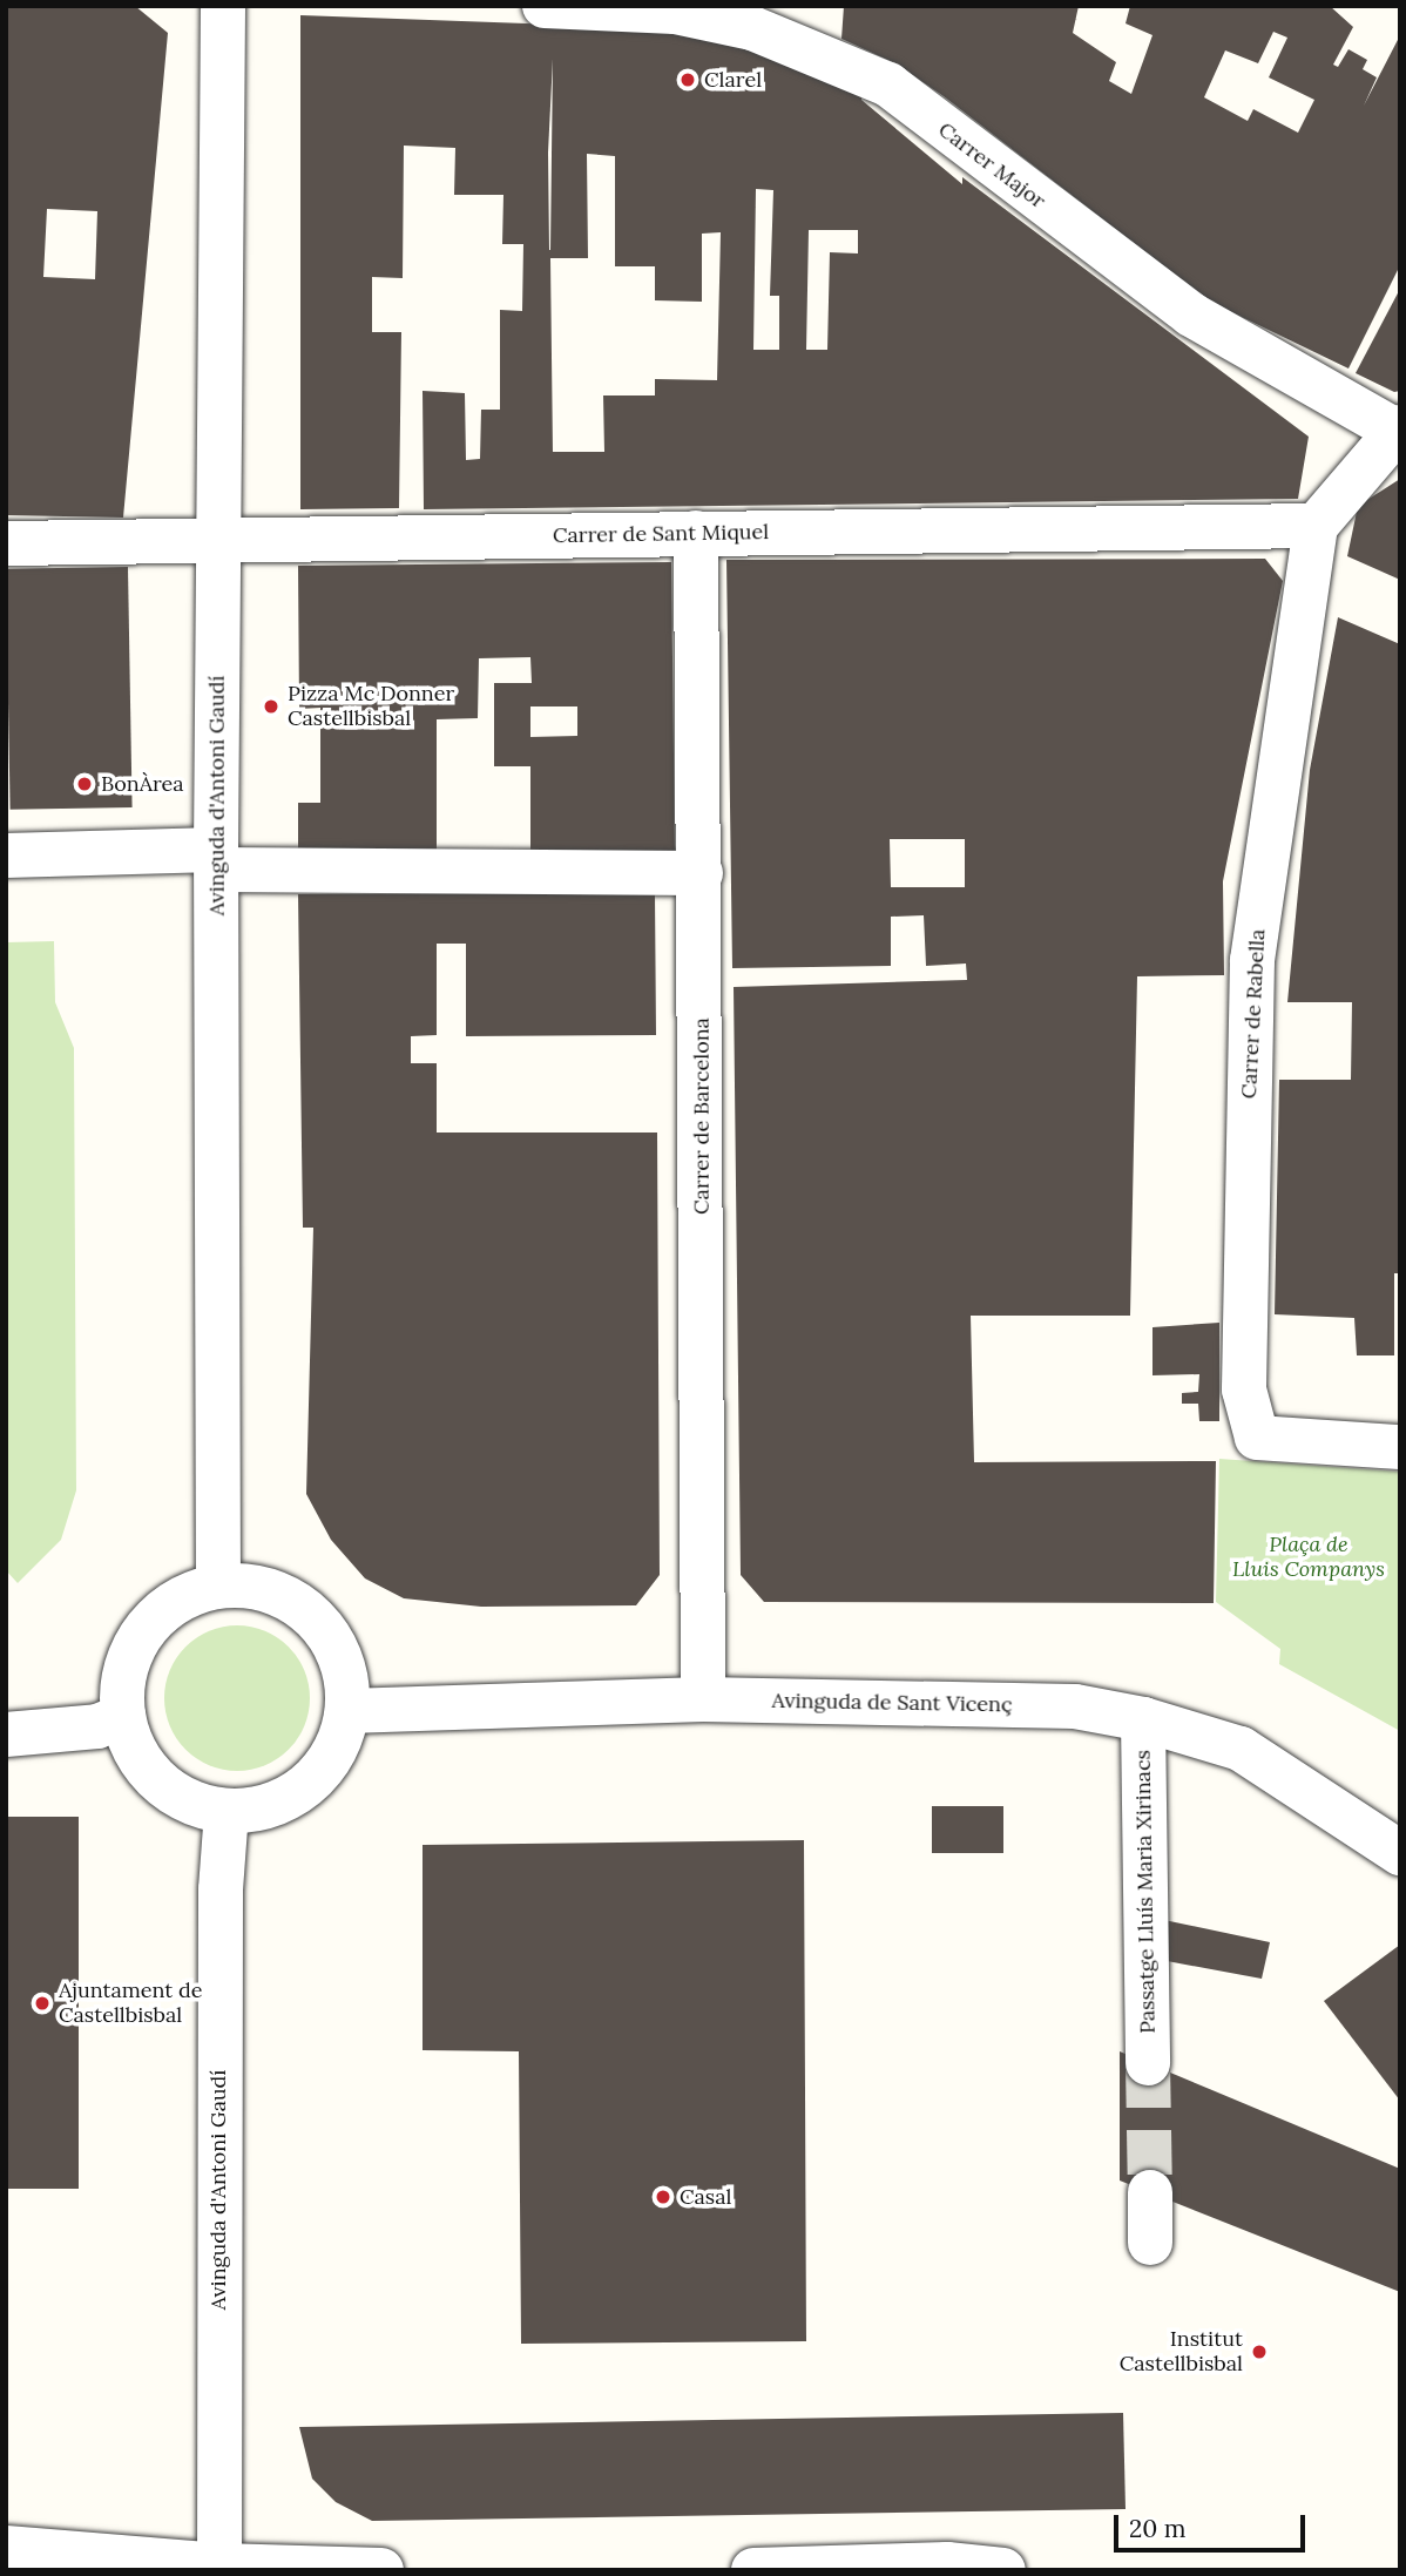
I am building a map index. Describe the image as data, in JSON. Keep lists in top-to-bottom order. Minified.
{"streets":{"street":["Carrer Major","Carrer de Sant Miquel","Avinguda d'Antoni Gaudí","Carrer de Rabella","Carrer de Barcelona","Avinguda de Sant Vicenç","Passatge Lluís Maria Xirinacs"]},"crossings":[["Carrer de Sant Miquel","Avinguda d'Antoni Gaudí"],["Carrer de Sant Miquel","Carrer de Rabella"],["Carrer de Sant Miquel","Carrer de Barcelona"],["Avinguda d'Antoni Gaudí","Avinguda de Sant Vicenç"],["Carrer de Barcelona","Avinguda de Sant Vicenç"],["Avinguda de Sant Vicenç","Passatge Lluís Maria Xirinacs"]],"parks":["Plaça de Lluis Companys"],"places":["Clarel","Pizza Mc Donner Castellbisbal","BonÀrea","Ajuntament de Castellbisbal","Casal","Institut Castellbisbal"],"scale_bar":"20 m"}
